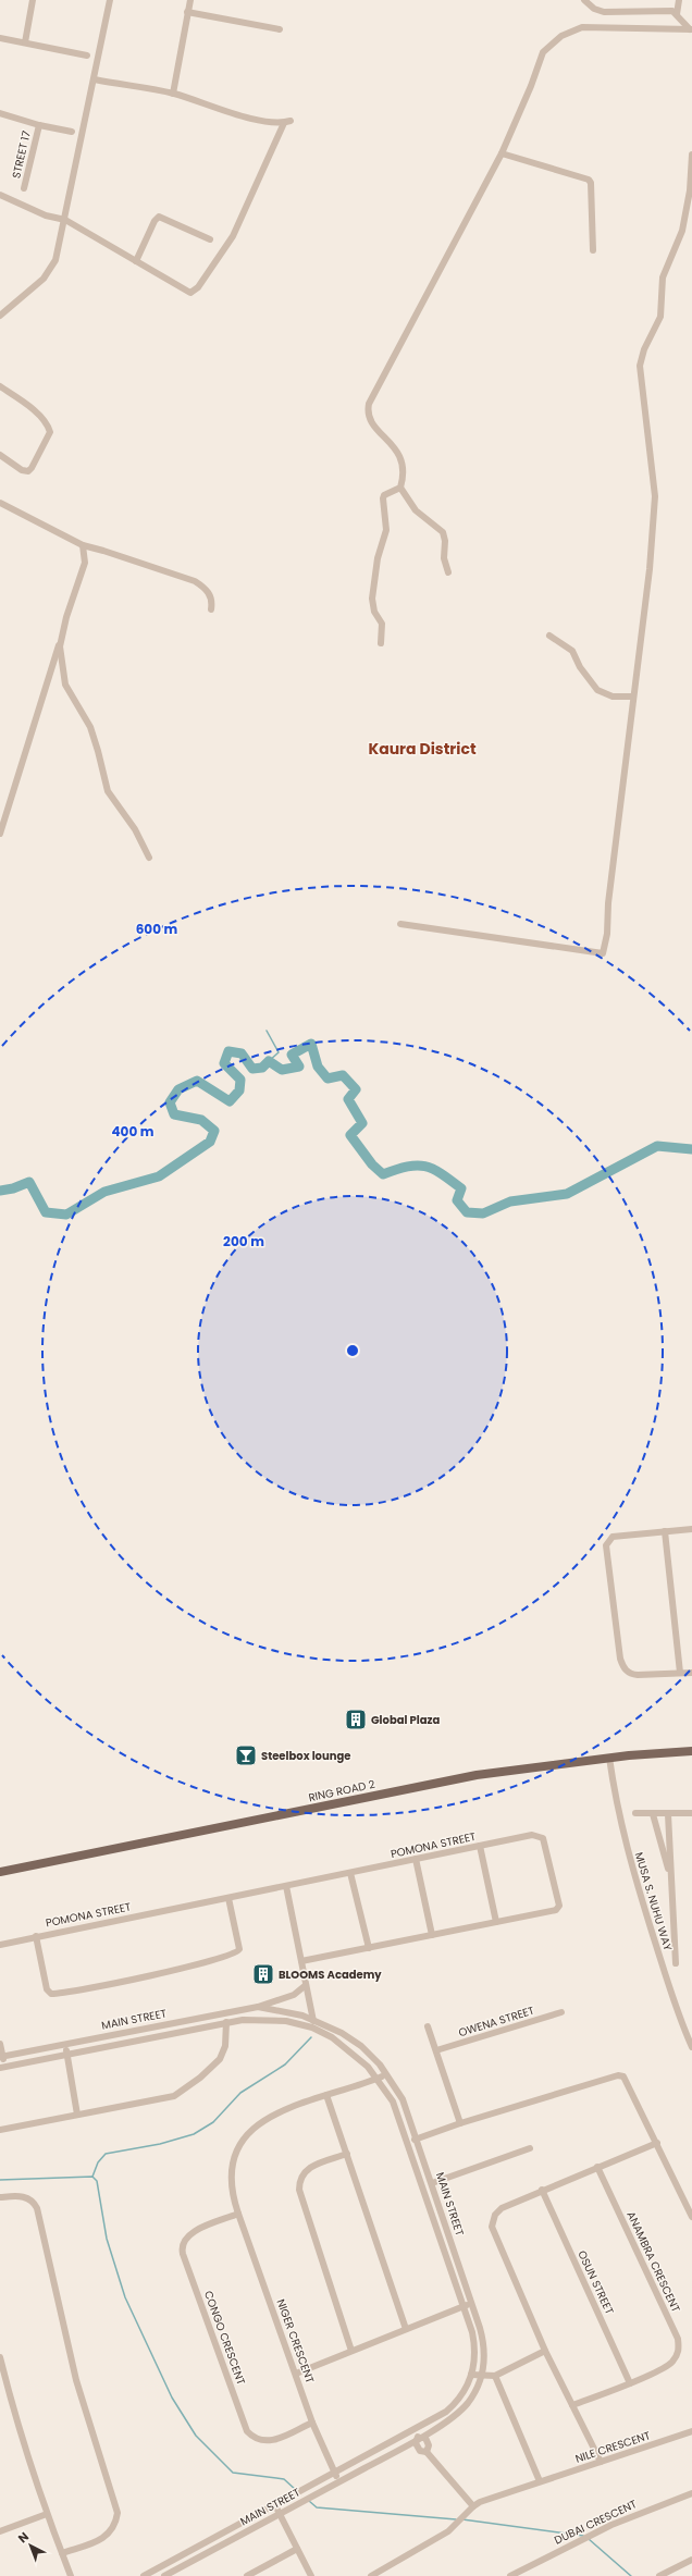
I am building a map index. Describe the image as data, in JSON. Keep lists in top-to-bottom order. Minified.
{"streets":{"main road":["RING ROAD 2"],"street":["STREET 17","POMONA STREET","MUSA S. NUHU WAY","MAIN STREET","OWENA STREET","ANAMBRA CRESCENT","OSUN STREET","CONGO CRESCENT","NIGER CRESCENT","NILE CRESCENT","DUBAI CRESCENT"]},"crossings":[["RING ROAD 2","MUSA S. NUHU WAY"],["MAIN STREET","NIGER CRESCENT"],["ANAMBRA CRESCENT","OSUN STREET"],["CONGO CRESCENT","NIGER CRESCENT"]],"districts":["Kaura District"],"places":{"building":["Global Plaza","BLOOMS Academy"],"bar":["Steelbox lounge"]},"north":"top left","rings":["600 m","400 m","200 m"]}
